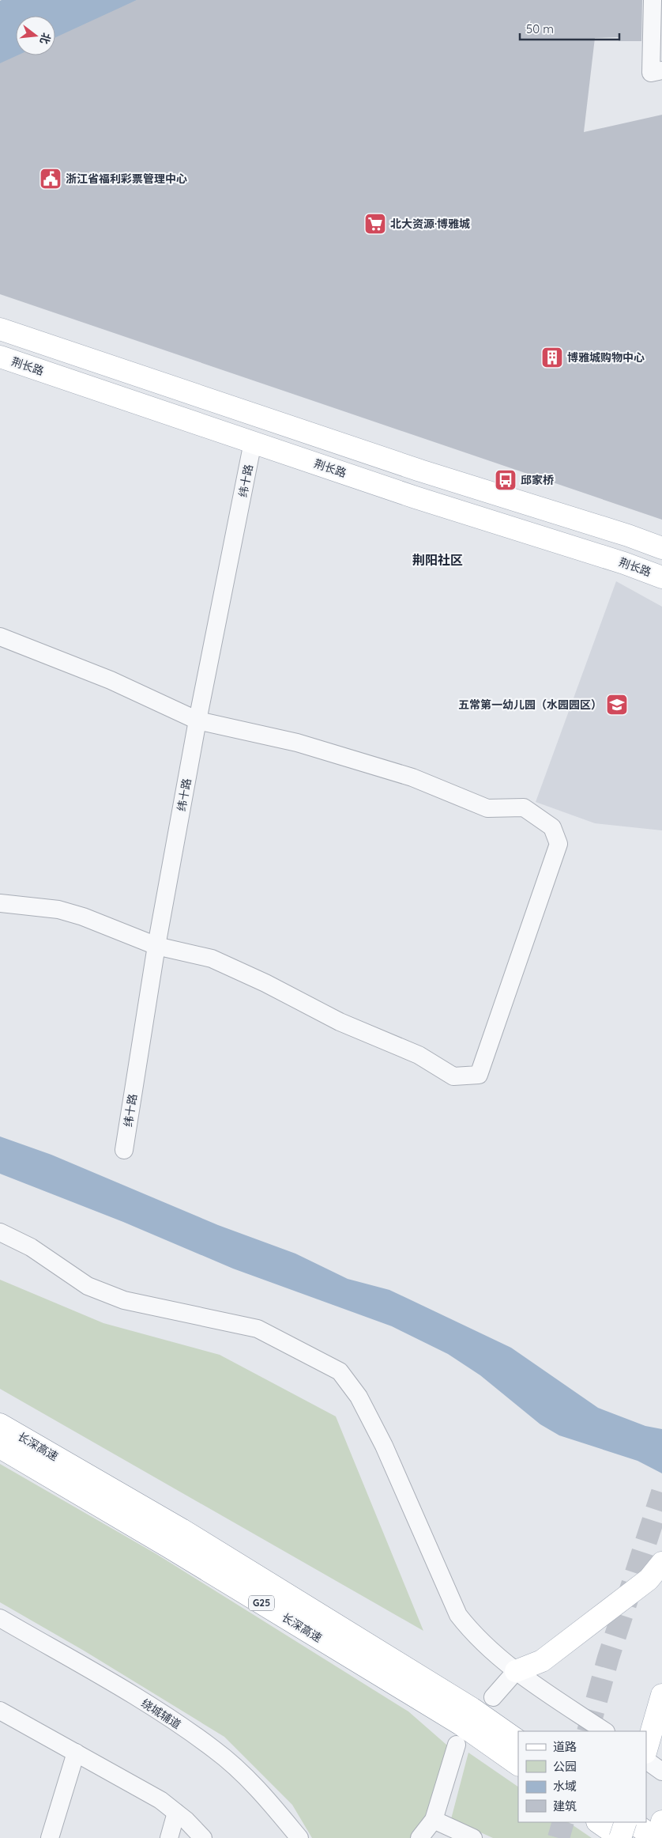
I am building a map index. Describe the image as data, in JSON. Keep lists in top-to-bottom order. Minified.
{"streets":{"main road":["荆长路","长深高速","G25"],"street":["纬十路","绕城辅道"]},"crossings":[["荆长路","纬十路"]],"districts":["荆阳社区"],"places":{"public building":["浙江省福利彩票管理中心"],"supermarket":["北大资源·博雅城"],"building":["博雅城购物中心"],"bus stop":["邱家桥"],"school or university":["五常第一幼儿园（水园园区）"]},"legend":["道路","公园","水域","建筑"],"scale_bar":"50 m","north":"right"}
